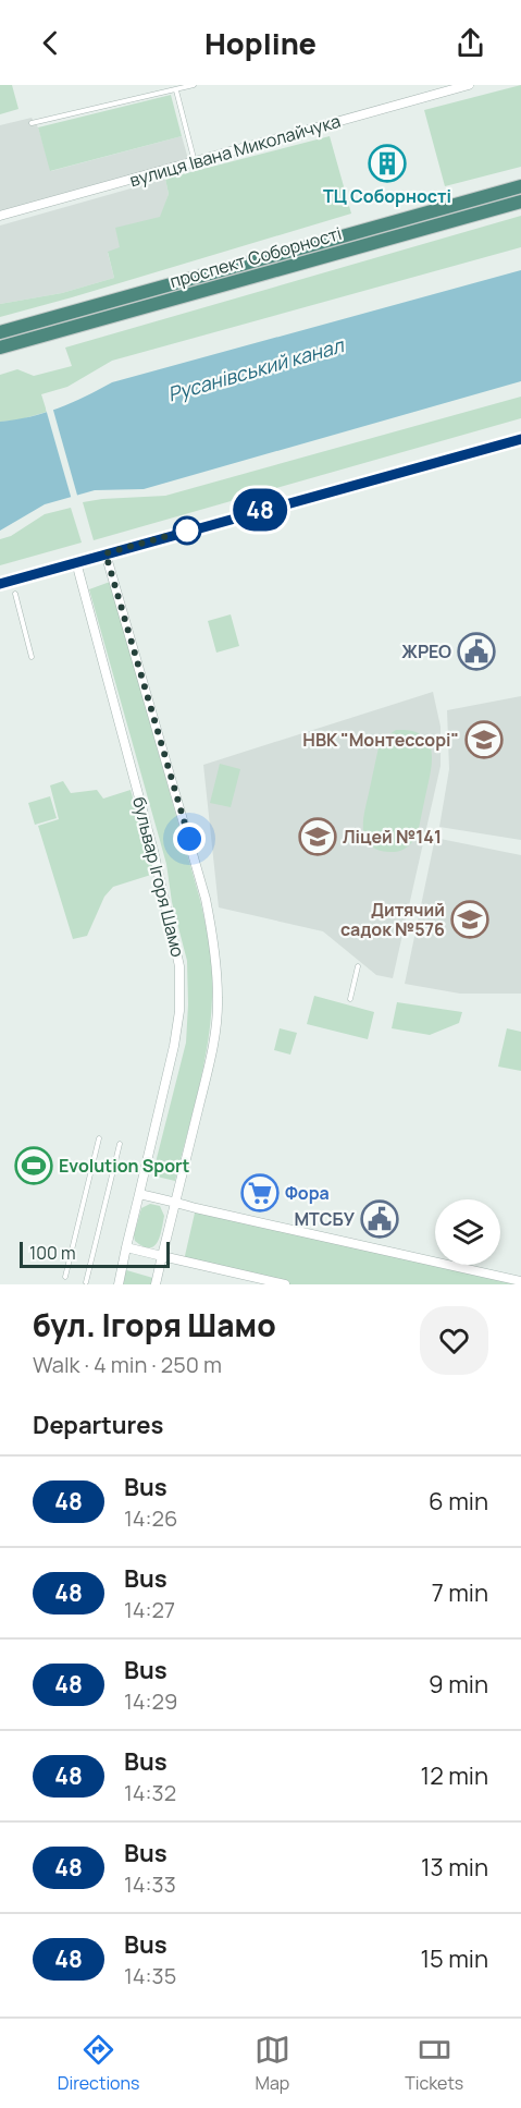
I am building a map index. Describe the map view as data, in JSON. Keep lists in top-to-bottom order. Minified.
{"streets":{"highway":["проспект Соборності"],"street":["вулиця Івана Миколайчука","бульвар Ігоря Шамо"]},"water":["Русанівський канал"],"places":{"building":["ТЦ Соборності"],"public building":["ЖРЕО","МТСБУ"],"school or university":["НВК \"Монтессорі\"","Ліцей №141","Дитячий садок №576"],"sports":["Evolution Sport"],"supermarket":["Фора"]},"lines":["bus line 48"],"scale_bar":"100 m","page":{"header":"Hopline","on_map":"48","scale":"100 m","heading":[["бул. Ігоря Шамо","Walk · 4 min · 250 m"],"Departures"],"list":[{"mark":"48","name":"Bus","note":"14:26","value":"6 min"},{"mark":"48","name":"Bus","note":"14:27","value":"7 min"},{"mark":"48","name":"Bus","note":"14:29","value":"9 min"},{"mark":"48","name":"Bus","note":"14:32","value":"12 min"},{"mark":"48","name":"Bus","note":"14:33","value":"13 min"},{"mark":"48","name":"Bus","note":"14:35","value":"15 min"}],"tabs":["Directions","Map","Tickets"]}}
